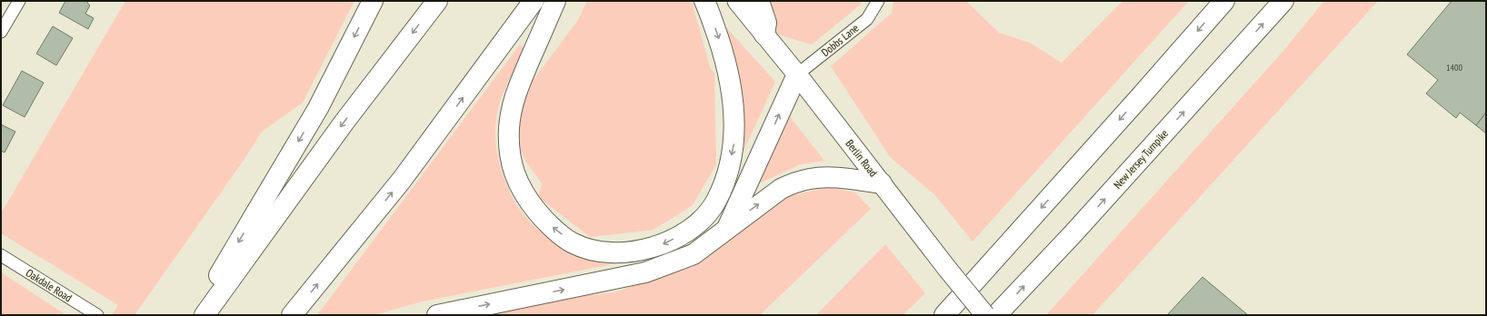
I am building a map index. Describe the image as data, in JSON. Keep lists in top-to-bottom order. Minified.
{"streets":{"highway":["New Jersey Turnpike"],"main road":["Berlin Road"],"street":["Dobbs Lane","Oakdale Road"]},"crossings":[["Dobbs Lane","Berlin Road"]],"house_numbers":["1400"]}
